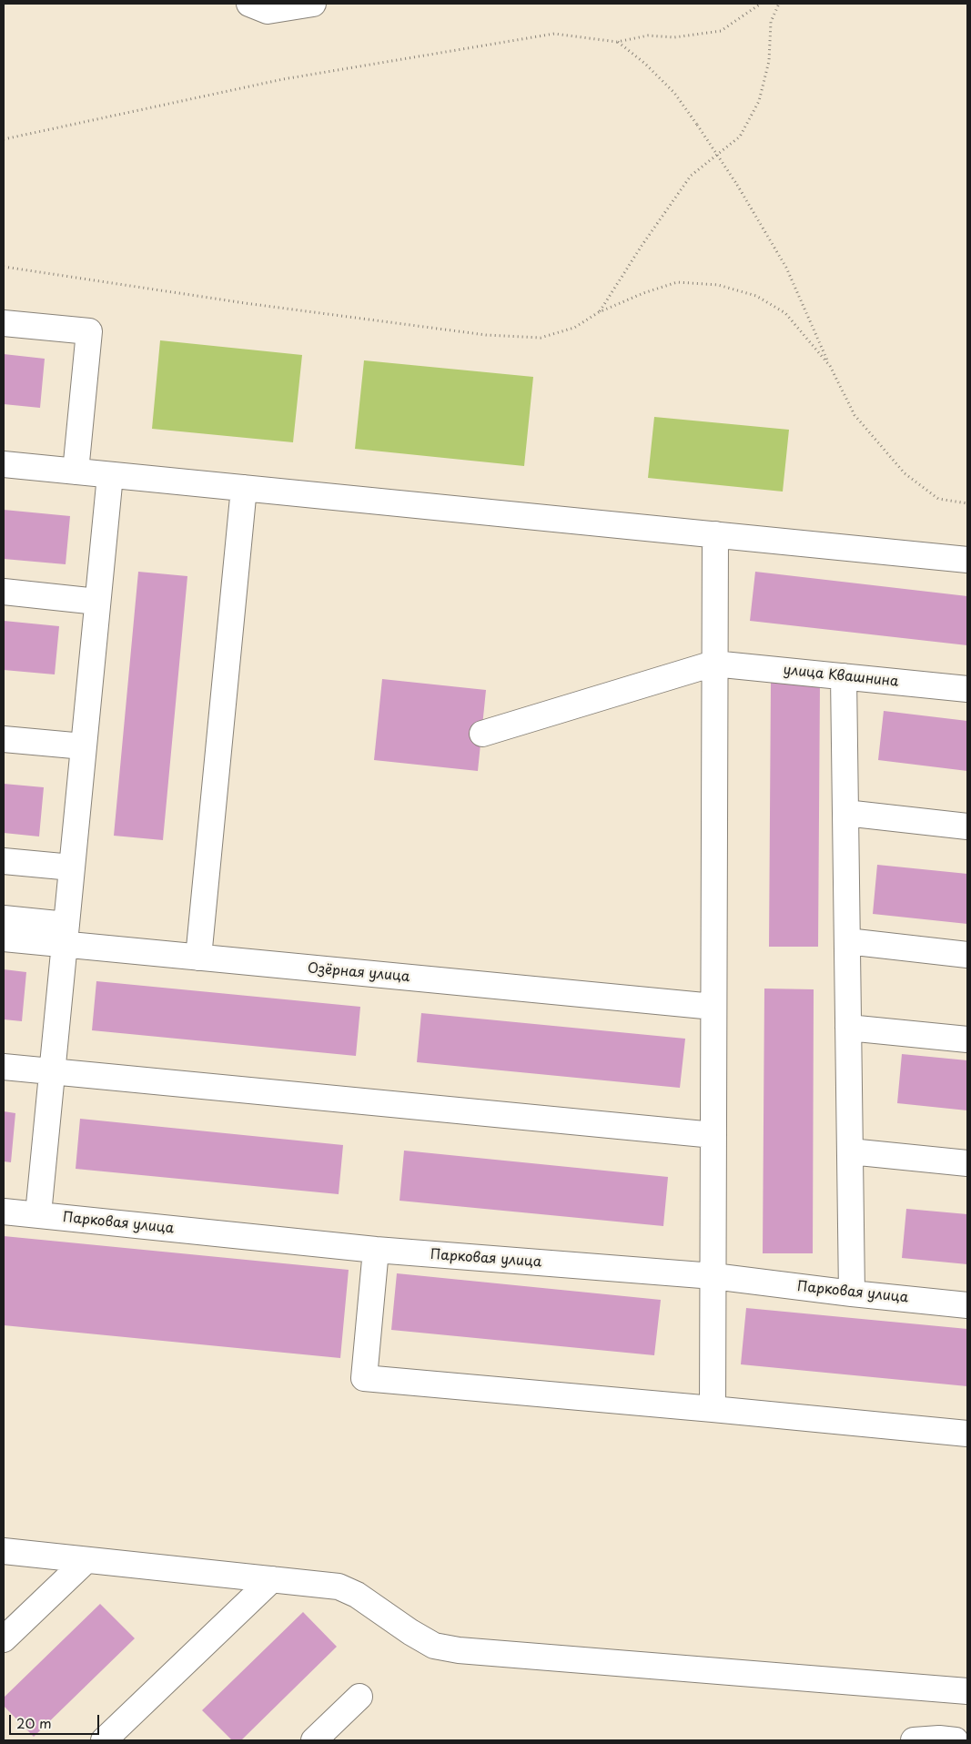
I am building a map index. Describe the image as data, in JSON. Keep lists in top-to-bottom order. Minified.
{"streets":{"street":["улица Квашнина","Озёрная улица","Парковая улица"]},"scale_bar":"20 m"}
